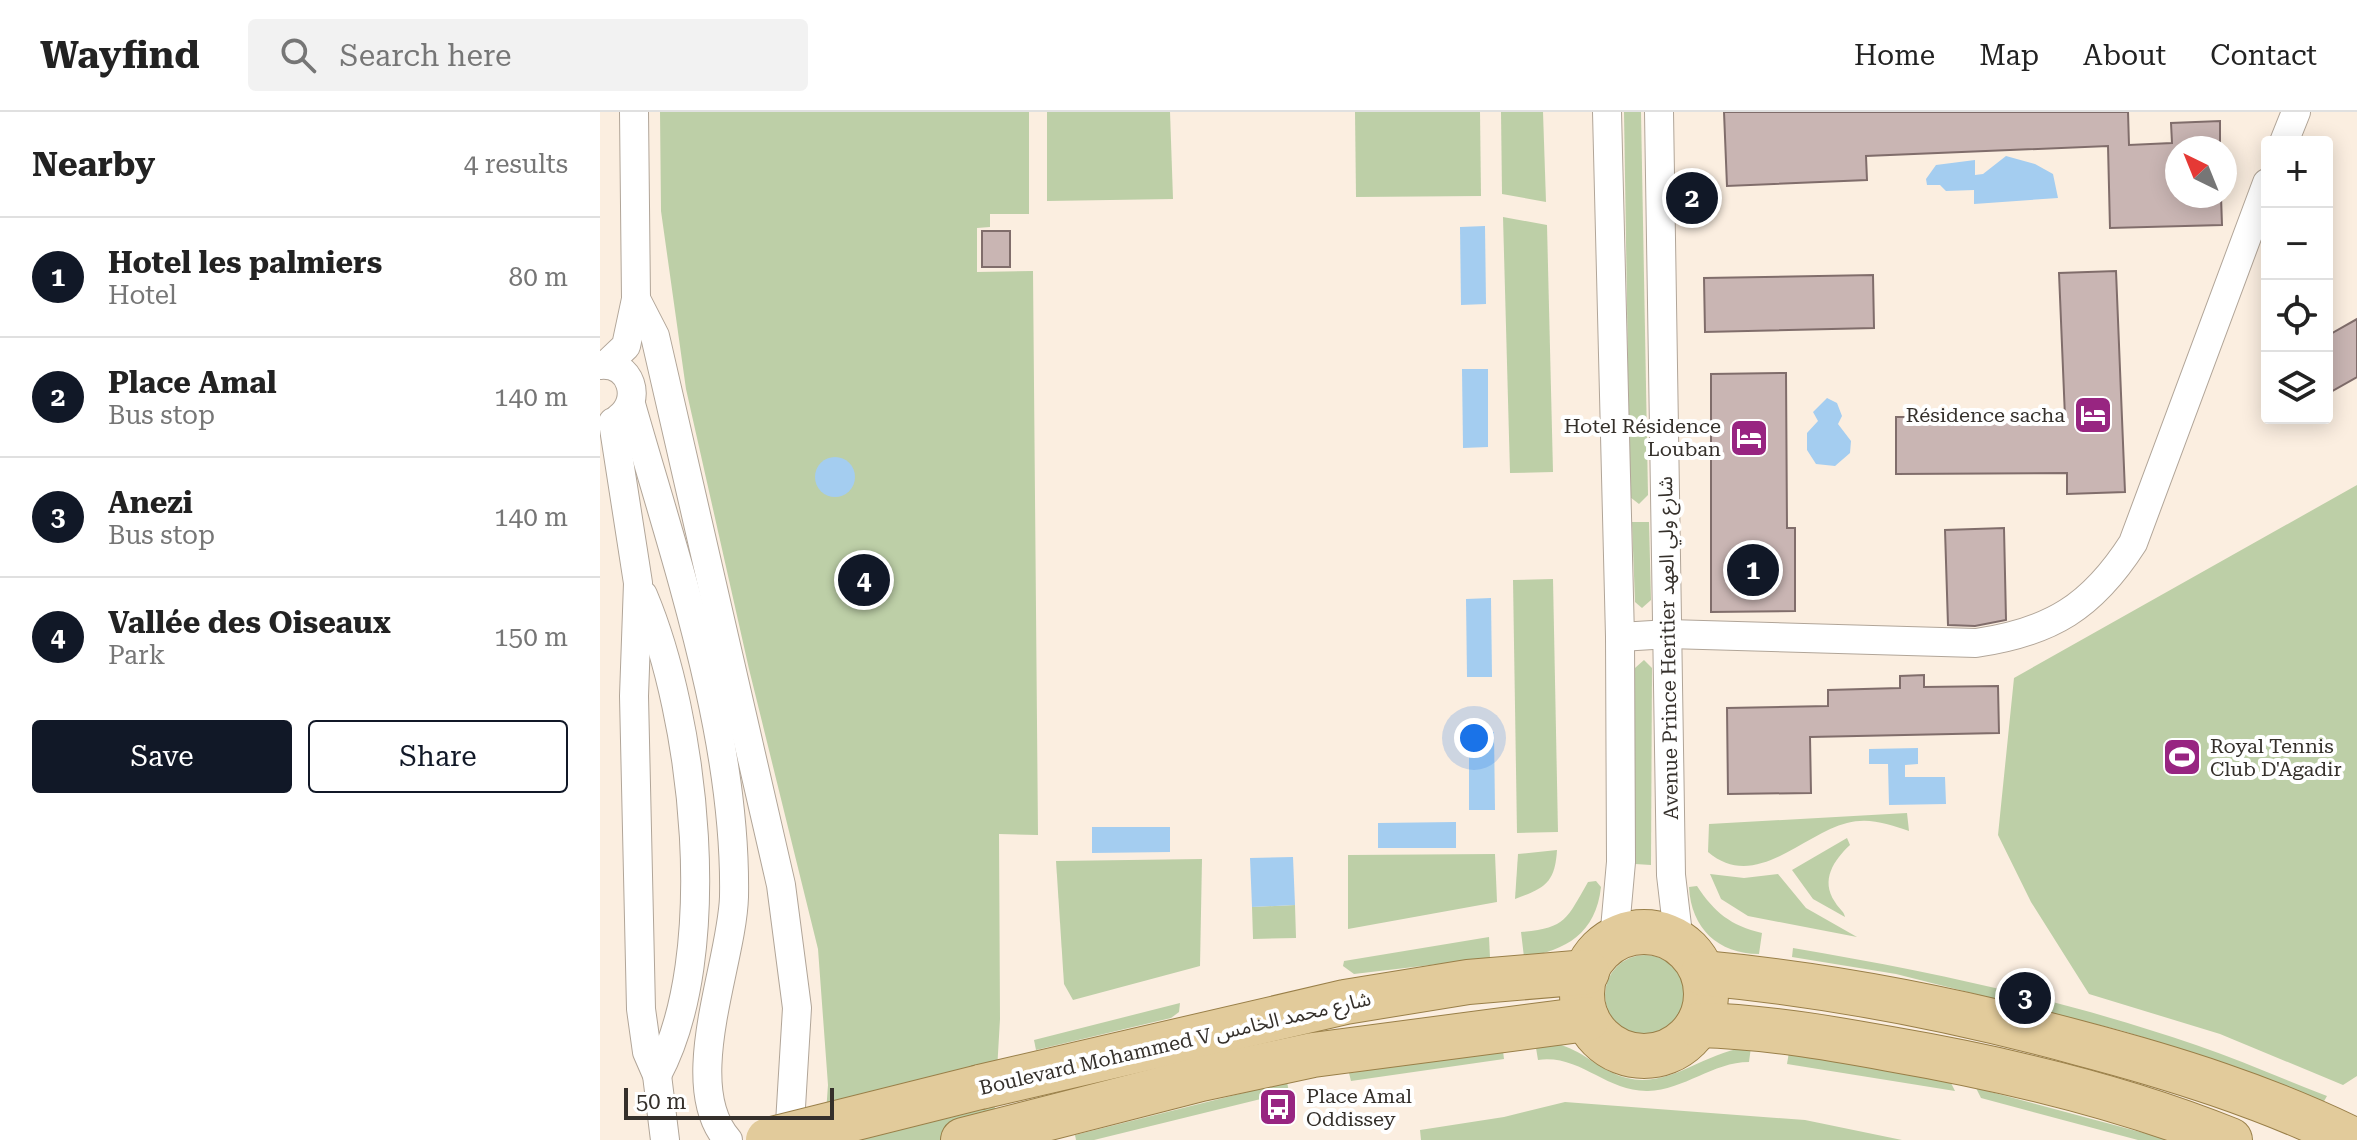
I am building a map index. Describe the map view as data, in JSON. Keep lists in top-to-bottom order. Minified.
{"streets":{"main road":["Boulevard Mohammed V شارع محمد الخامس"],"street":["Avenue Prince Heritier شارع ولي العهد"]},"crossings":[["Avenue Prince Heritier شارع ولي العهد","Boulevard Mohammed V شارع محمد الخامس"]],"places":{"hotel":["Résidence sacha","Hotel Résidence Louban"],"sports":["Royal Tennis Club D'Agadir"],"bus stop":["Place Amal Oddissey"]},"scale_bar":"50 m","north":"top left","page":{"header":"Wayfind","search":"Search here","nav":["Home","Map","About","Contact"],"heading":["Nearby","4 results"],"map_buttons":["+","−"],"pins":["2","1","4","3"],"list":[{"mark":"1","name":"Hotel les palmiers","note":"Hotel","value":"80 m"},{"mark":"2","name":"Place Amal","note":"Bus stop","value":"140 m"},{"mark":"3","name":"Anezi","note":"Bus stop","value":"140 m"},{"mark":"4","name":"Vallée des Oiseaux","note":"Park","value":"150 m"}],"buttons":["Save","Share"],"scale":"50 m"}}
